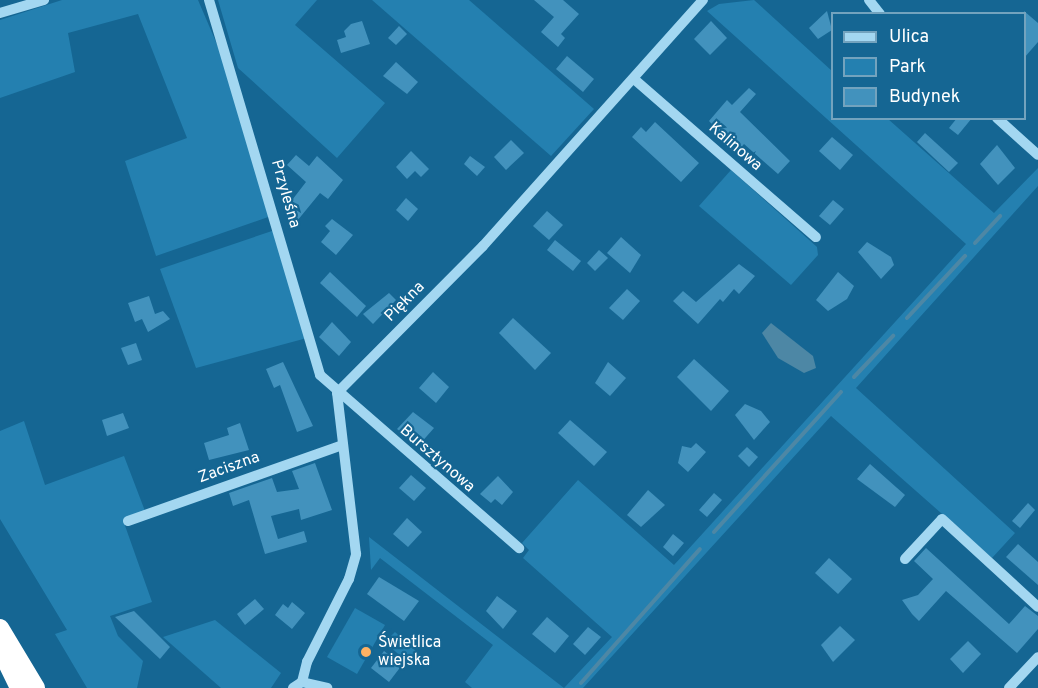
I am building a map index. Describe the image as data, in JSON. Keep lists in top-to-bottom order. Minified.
{"streets":{"street":["Kalinowa","Przyleśna","Piękna","Bursztynowa","Zaciszna"]},"crossings":[["Kalinowa","Piękna"],["Przyleśna","Piękna"],["Przyleśna","Bursztynowa"],["Piękna","Bursztynowa"]],"places":["Świetlica wiejska"],"legend":["Ulica","Park","Budynek"]}
